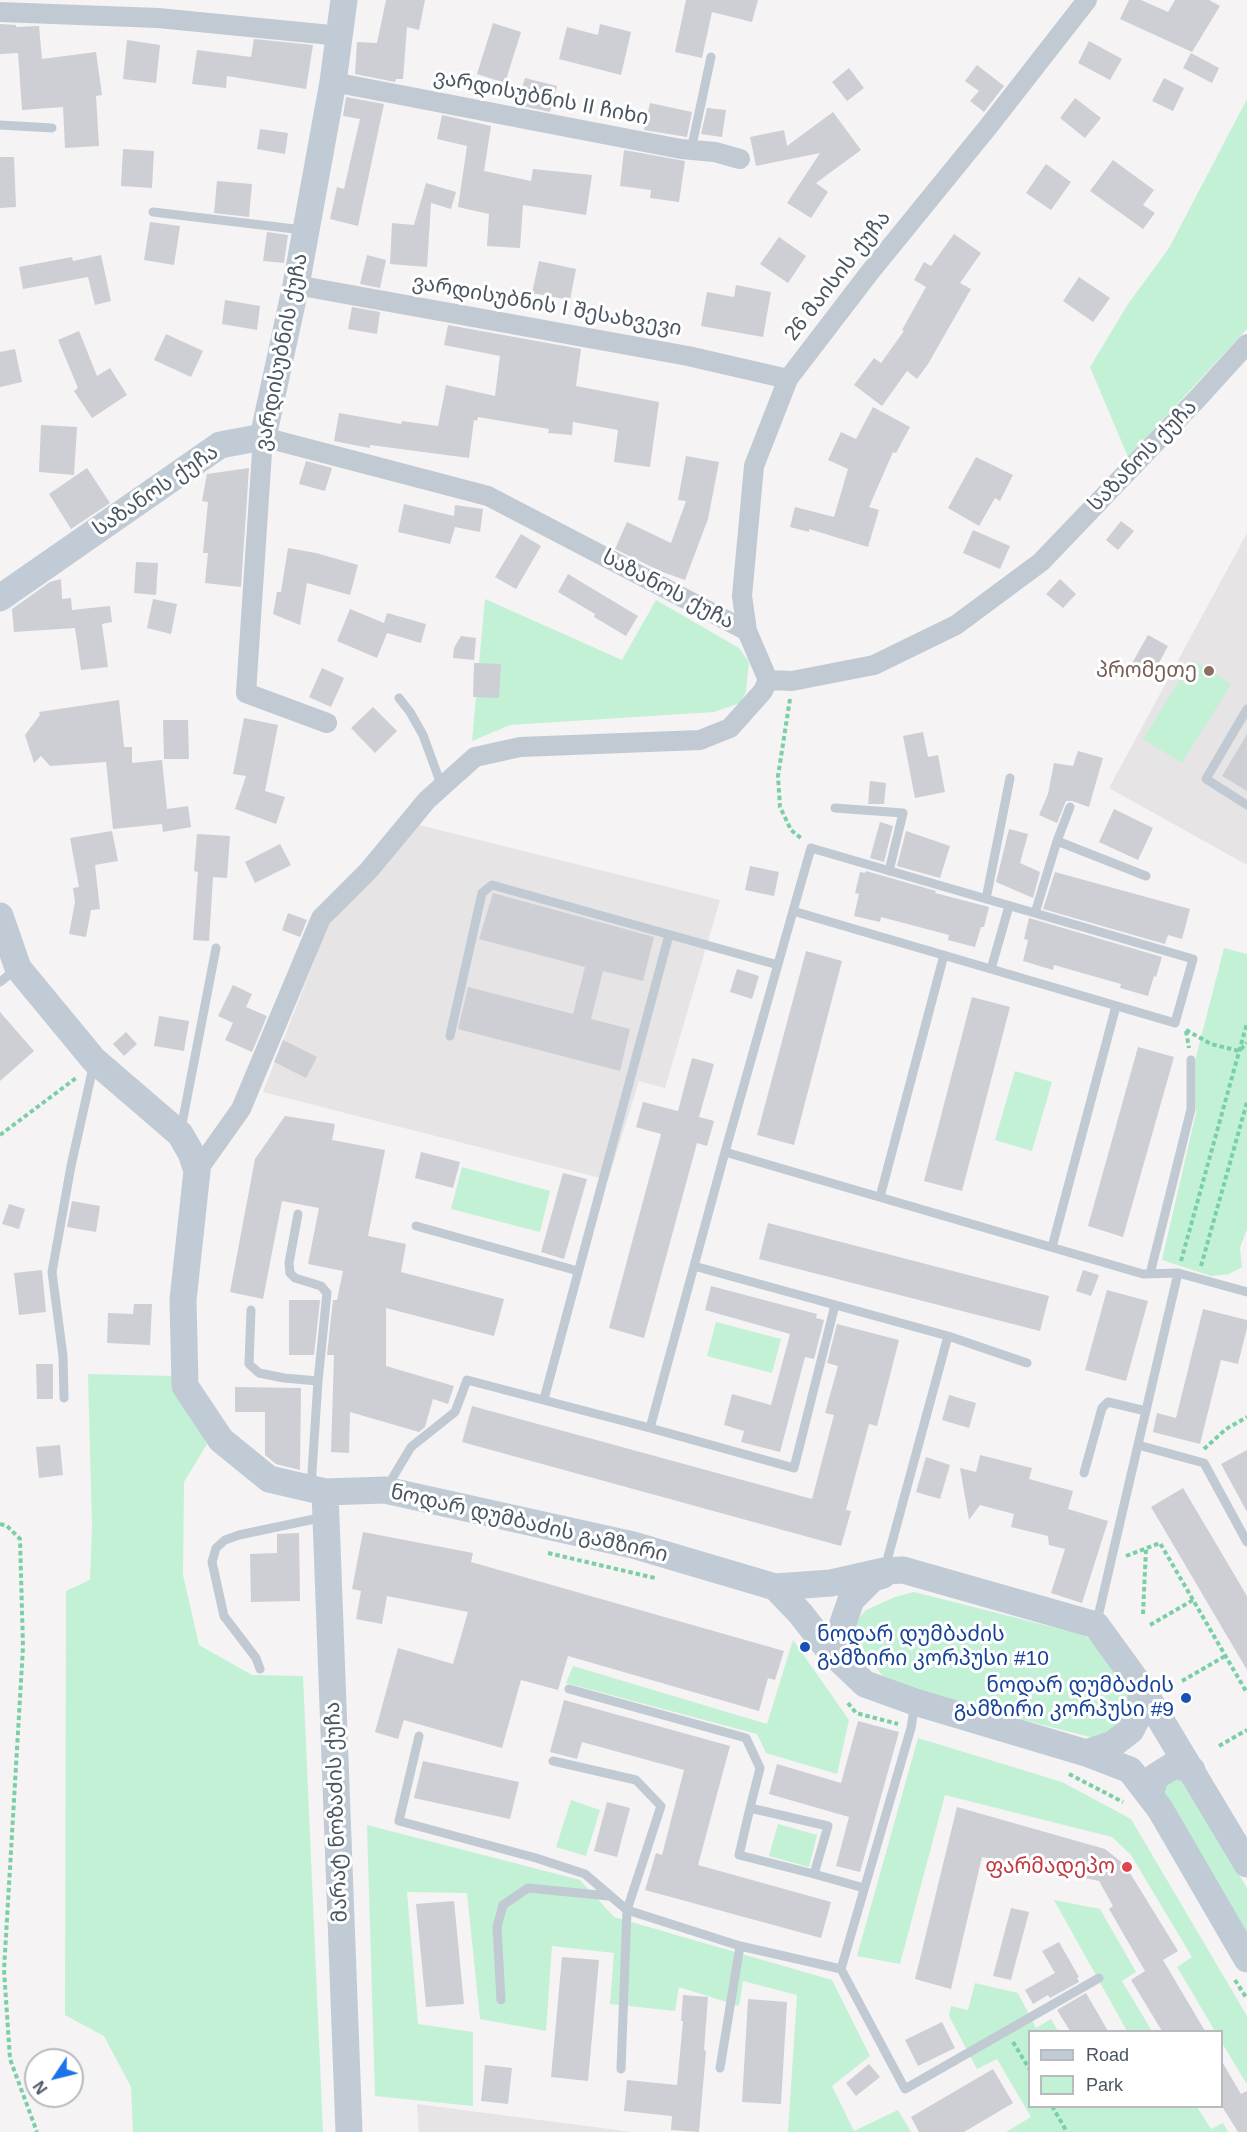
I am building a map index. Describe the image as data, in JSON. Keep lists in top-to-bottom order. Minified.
{"streets":{"street":["ვარდისუბნის II ჩიხი","26 მაისის ქუჩა","ვარდისუბნის I შესახვევი","ვარდისუბნის ქუჩა","საზანოს ქუჩა","ნოდარ დუმბაძის გამზირი","მარატ ნოზაძის ქუჩა"]},"crossings":[["ვარდისუბნის II ჩიხი","ვარდისუბნის ქუჩა"],["26 მაისის ქუჩა","ვარდისუბნის I შესახვევი"],["26 მაისის ქუჩა","საზანოს ქუჩა"],["ვარდისუბნის I შესახვევი","ვარდისუბნის ქუჩა"],["ვარდისუბნის ქუჩა","საზანოს ქუჩა"],["ნოდარ დუმბაძის გამზირი","მარატ ნოზაძის ქუჩა"]],"places":["პრომეთე","ნოდარ დუმბაძის გამზირი კორპუსი #10","ნოდარ დუმბაძის გამზირი კორპუსი #9","ფარმადეპო"],"legend":["Road","Park"],"north":"bottom left"}
